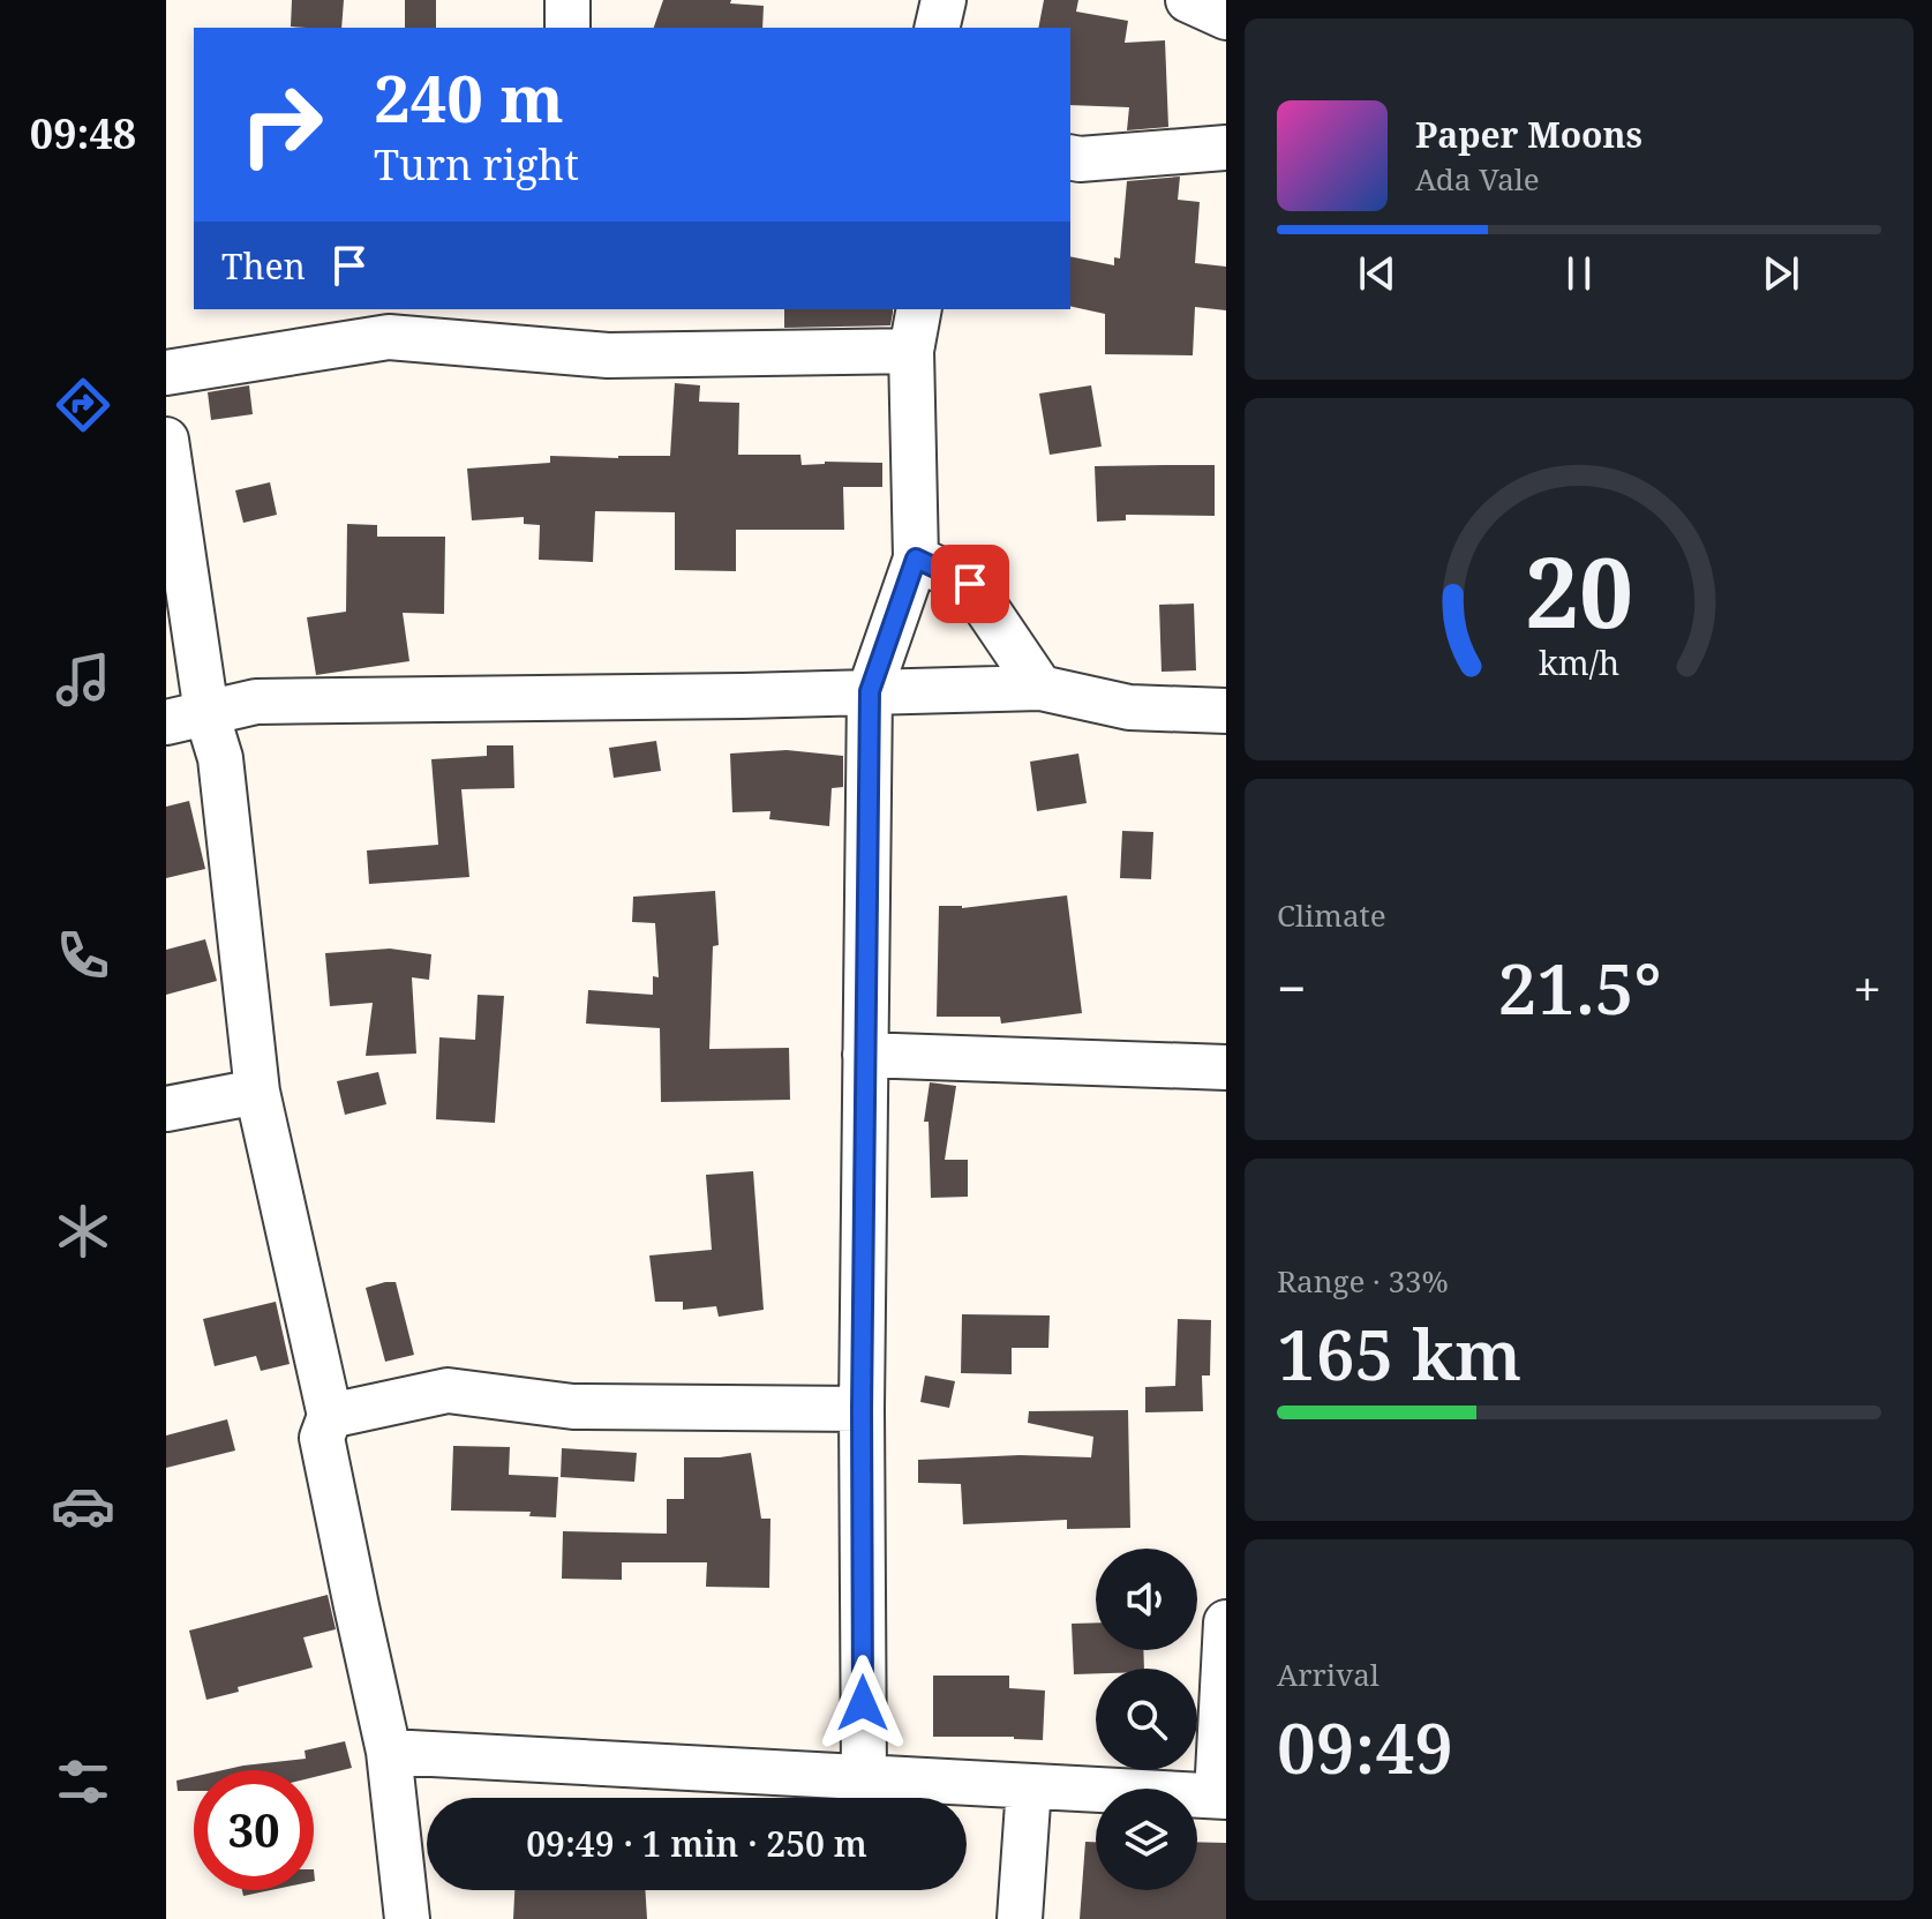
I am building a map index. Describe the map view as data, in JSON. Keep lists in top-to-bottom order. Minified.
{"page":{"tabs":"09:48","turn":["240 m","Turn right"],"song":["Paper Moons","Ada Vale"],"then":"Then","tile":["Climate",["Range · 33%","165 km"],["Arrival","09:49"]],"heat":["−","21.5°","+"],"limit":"30","trip":"09:49 · 1 min · 250 m","gauge":["20","km/h"]}}
